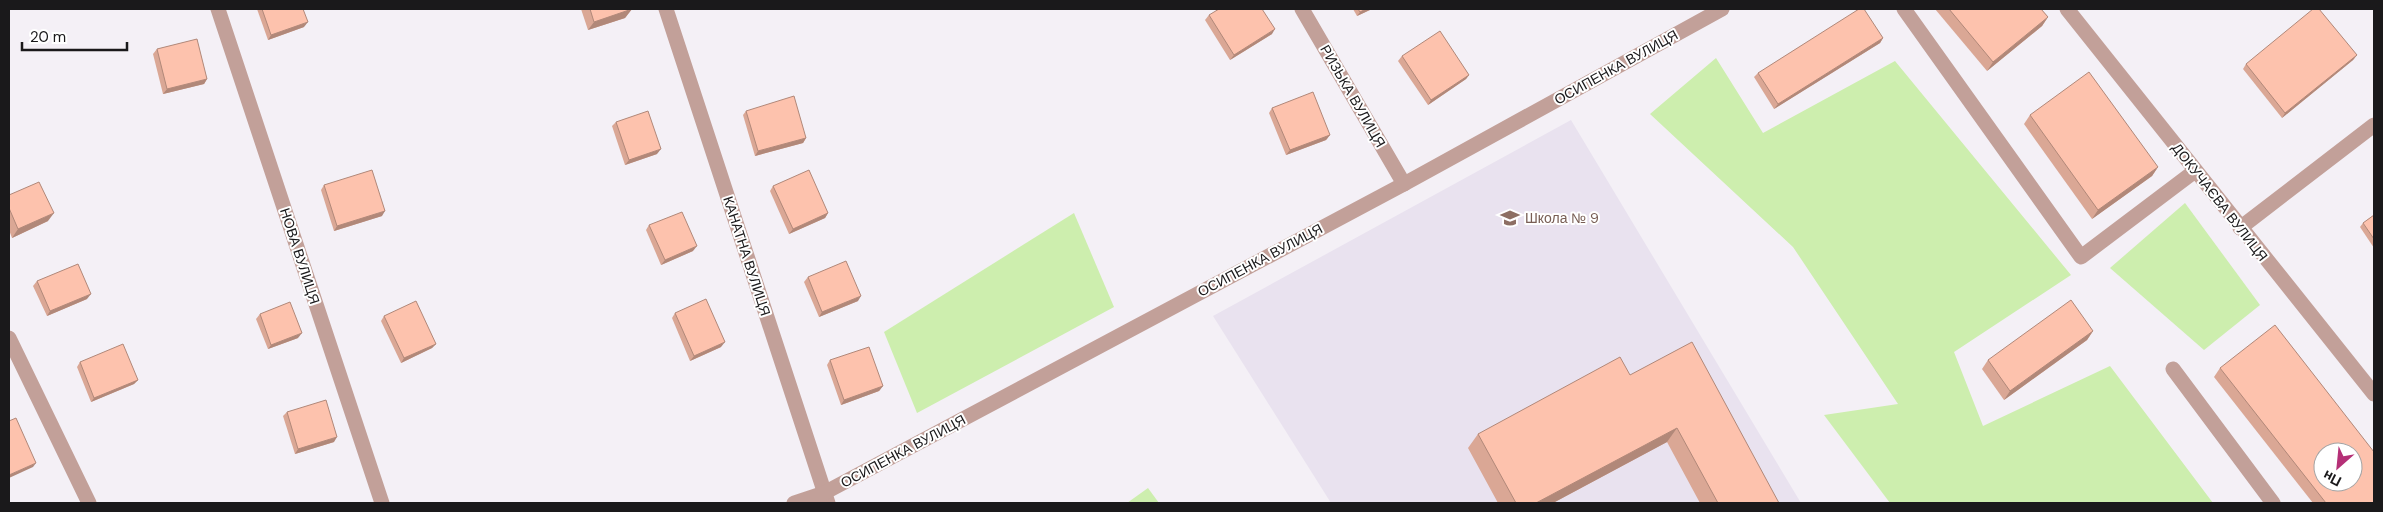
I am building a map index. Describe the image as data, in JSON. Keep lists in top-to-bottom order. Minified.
{"streets":{"street":["ОСИПЕНКА ВУЛИЦЯ","РИЗЬКА ВУЛИЦЯ","ДОКУЧАЄВА ВУЛИЦЯ","НОВА ВУЛИЦЯ","КАНАТНА ВУЛИЦЯ"]},"crossings":[["ОСИПЕНКА ВУЛИЦЯ","РИЗЬКА ВУЛИЦЯ"],["ОСИПЕНКА ВУЛИЦЯ","КАНАТНА ВУЛИЦЯ"]],"places":{"school or university":["Школа № 9"]},"scale_bar":"20 m","north":"bottom left"}
